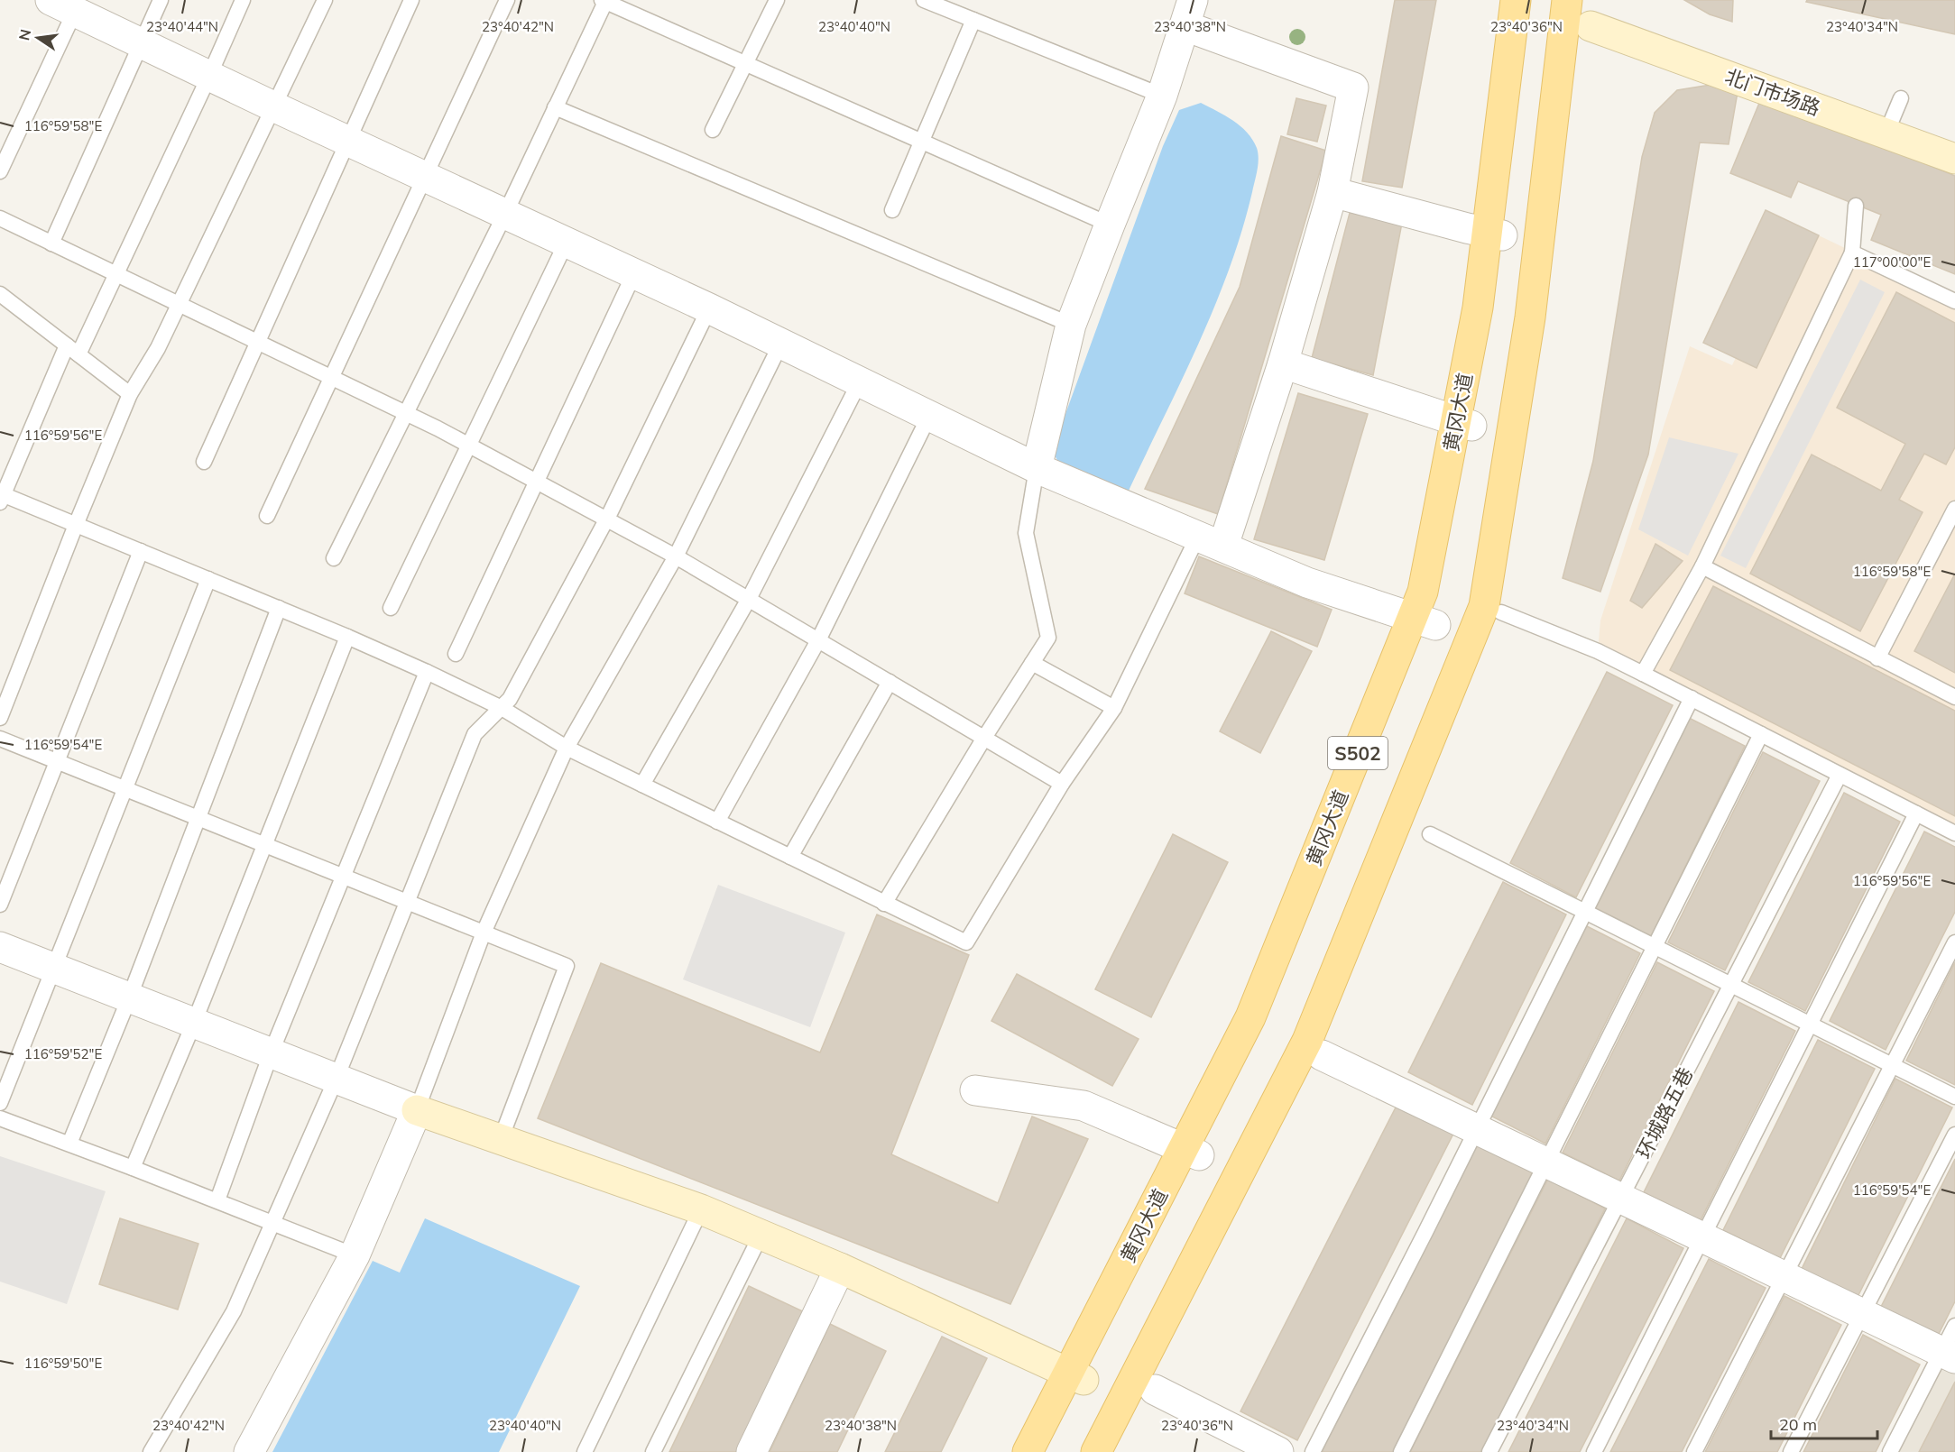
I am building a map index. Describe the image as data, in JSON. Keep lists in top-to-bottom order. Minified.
{"streets":{"main road":["黄冈大道","S502"],"street":["北门市场路"],"lane":["环城路五巷"]},"scale_bar":"20 m","north":"left","coordinates":["23°40'44\"N","23°40'42\"N","23°40'40\"N","23°40'38\"N","23°40'36\"N","23°40'34\"N","116°59'58\"E","117°00'00\"E","116°59'56\"E","116°59'54\"E","116°59'52\"E","116°59'50\"E"]}
